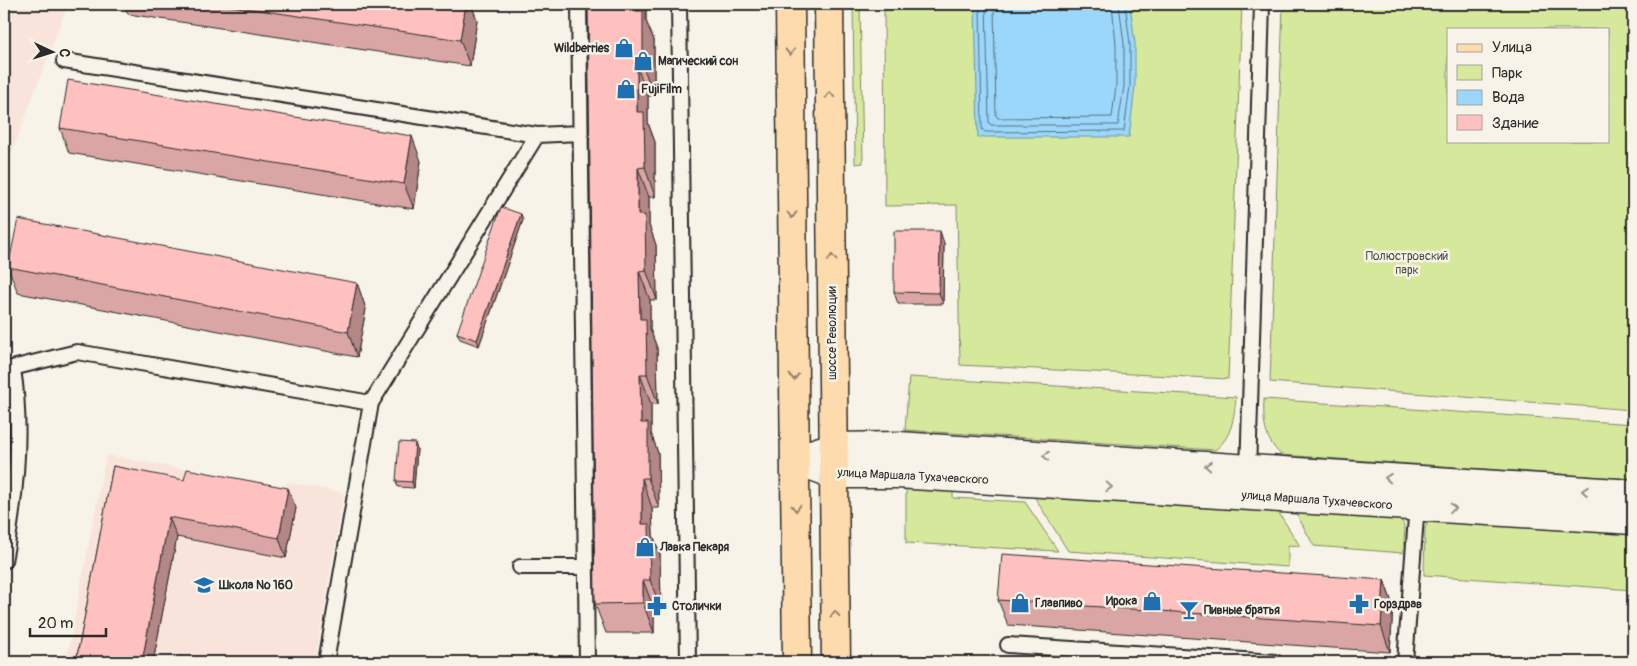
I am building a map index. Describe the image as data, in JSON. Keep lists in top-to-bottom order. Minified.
{"streets":{"main road":["шоссе Революции"],"street":["улица Маршала Тухачевского"]},"crossings":[["шоссе Революции","улица Маршала Тухачевского"]],"parks":["Полюстровский парк"],"places":{"shop":["Wildberries","Магический сон","FujiFilm","Лавка Пекаря","Ирока","Главпиво"],"school or university":["Школа № 160"],"pharmacy":["Горздрав","Столички"],"bar":["Пивные братья"]},"legend":["Улица","Парк","Вода","Здание"],"scale_bar":"20 m","north":"right"}
